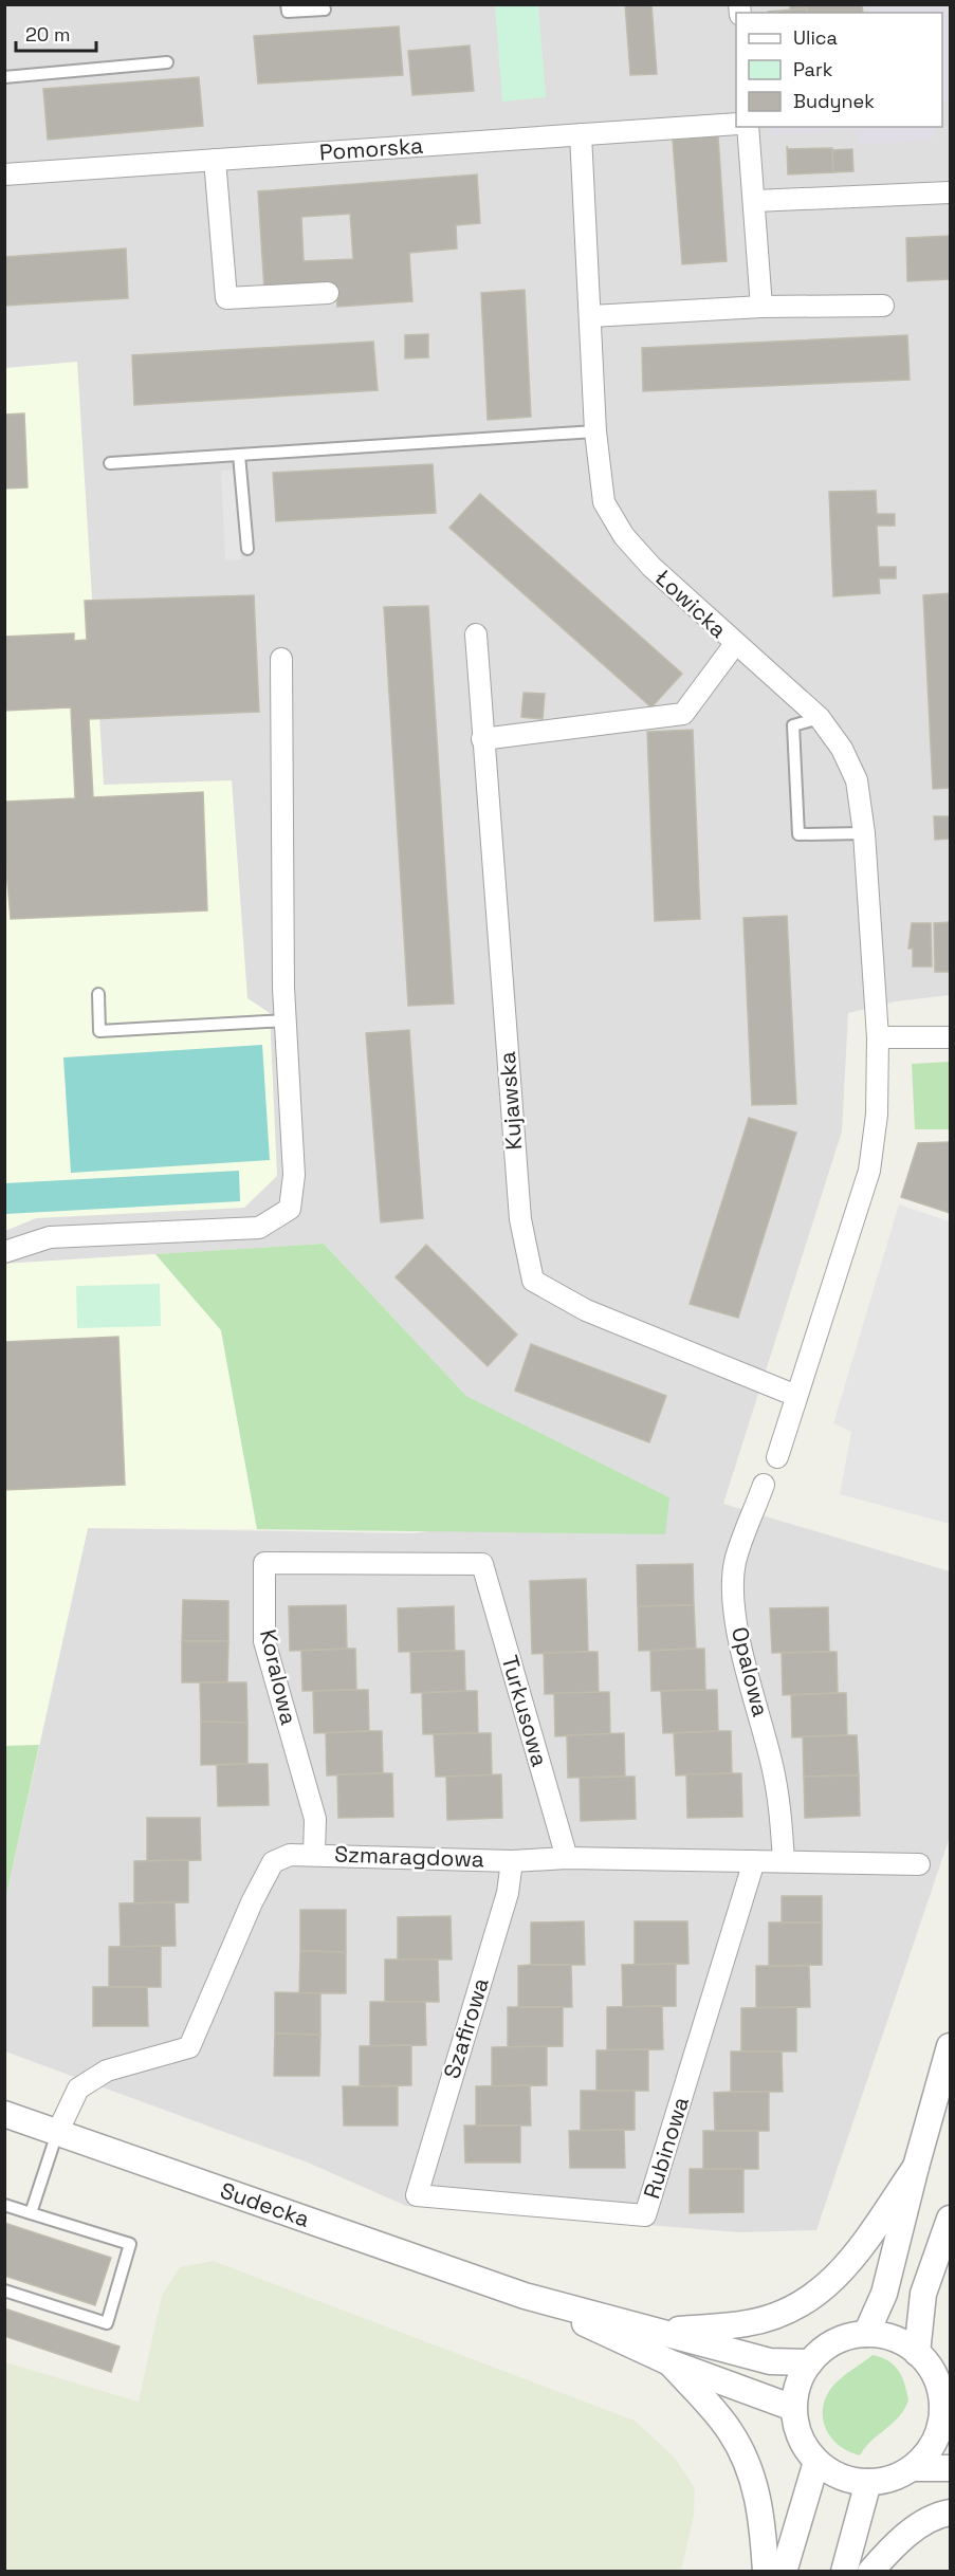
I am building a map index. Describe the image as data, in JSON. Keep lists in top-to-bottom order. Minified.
{"streets":{"street":["Pomorska","Łowicka","Kujawska","Opalowa","Koralowa","Turkusowa","Szmaragdowa","Szafirowa","Rubinowa","Sudecka"]},"crossings":[["Pomorska","Łowicka"],["Łowicka","Kujawska"],["Opalowa","Szmaragdowa"],["Koralowa","Turkusowa"],["Koralowa","Szmaragdowa"],["Turkusowa","Szmaragdowa"],["Szmaragdowa","Szafirowa"],["Szmaragdowa","Rubinowa"],["Szmaragdowa","Sudecka"],["Szafirowa","Rubinowa"]],"legend":["Ulica","Park","Budynek"],"scale_bar":"20 m"}
